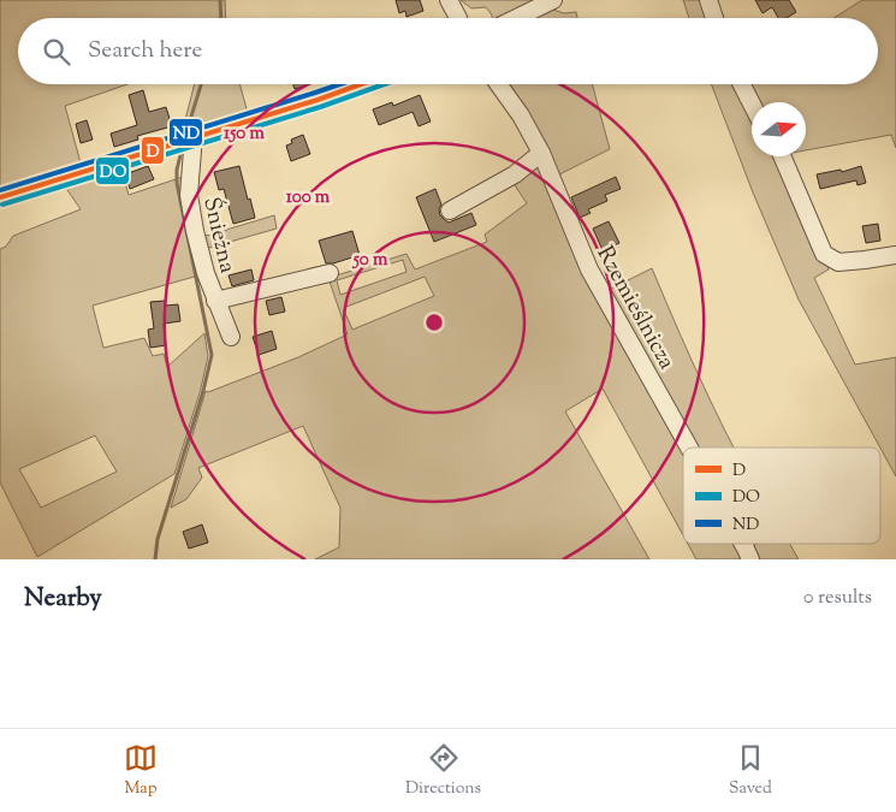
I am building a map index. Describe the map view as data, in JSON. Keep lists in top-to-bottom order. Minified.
{"streets":{"street":["Śnieżna","Rzemieślnicza"]},"lines":["transit line D","transit line DO","transit line ND"],"legend":["D","DO","ND"],"north":"right","page":{"search":"Search here","heading":["Nearby","0 results"],"nav":["Map","Directions","Saved"]},"rings":["150 m","100 m","50 m"]}
